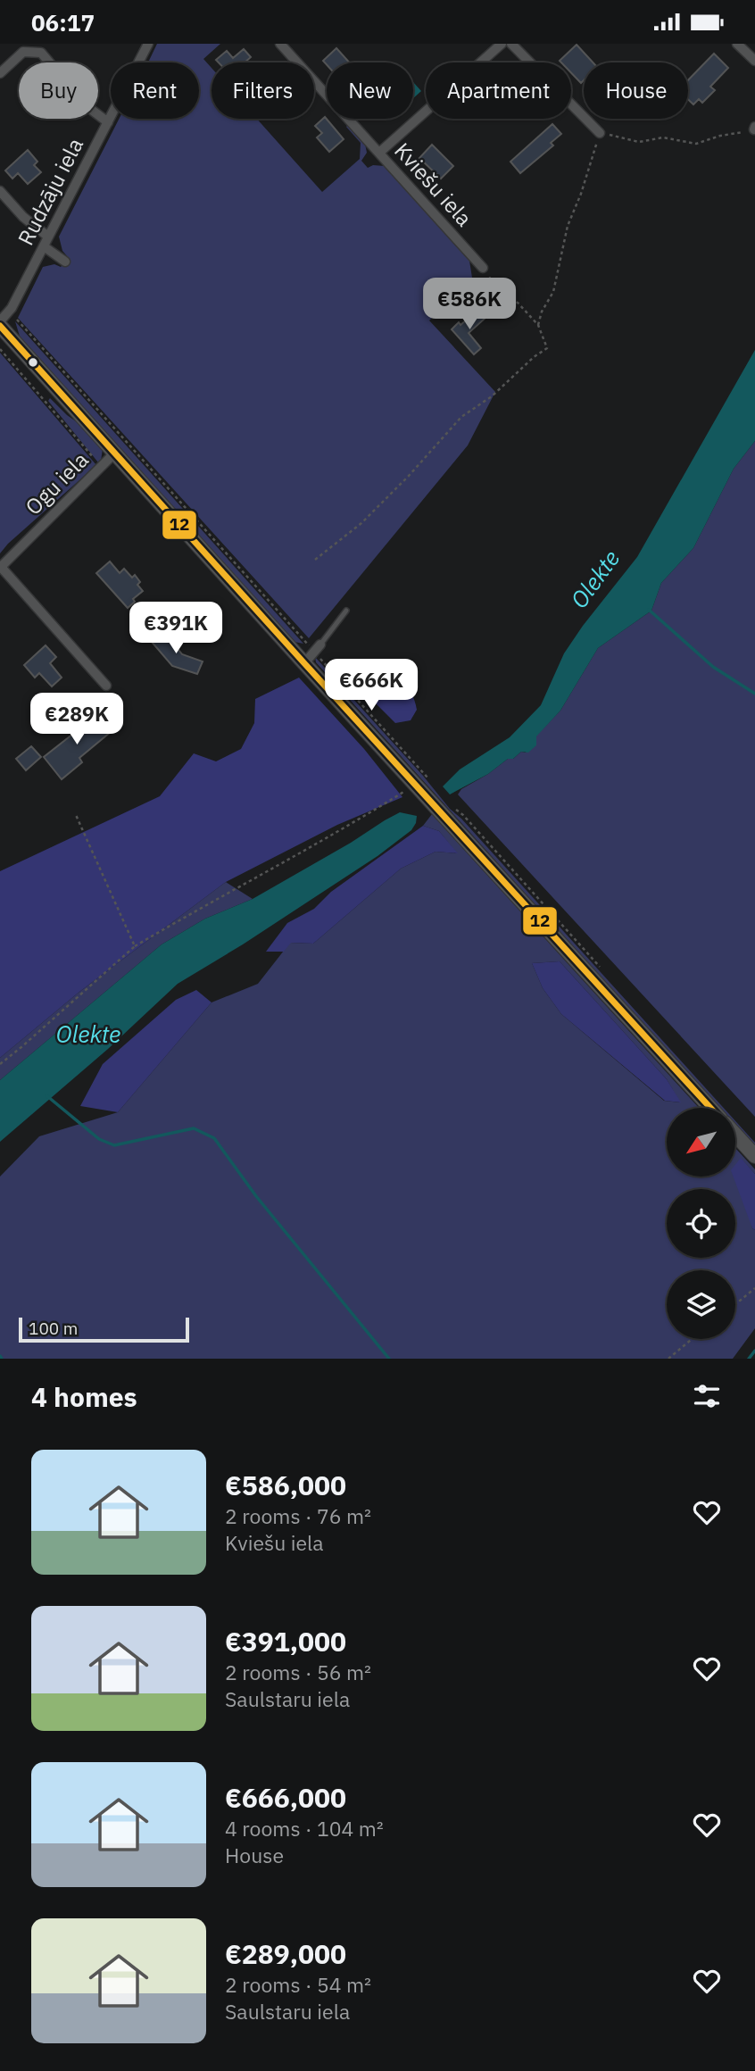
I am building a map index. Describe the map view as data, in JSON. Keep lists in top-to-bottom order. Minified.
{"streets":{"street":["Kviešu iela","Rudzāju iela","Ogu iela"]},"water":["Olekte"],"lines":["transit line 12"],"scale_bar":"100 m","north":"bottom left","page":{"status":"06:17","chip":["Buy","Rent","Filters","New","Apartment","House"],"price":["€586K","€391K","€666K","€289K"],"scale":"100 m","heading":"4 homes","list":[{"name":"€586,000","note":"2 rooms · 76 m² · Kviešu iela"},{"name":"€391,000","note":"2 rooms · 56 m² · Saulstaru iela"},{"name":"€666,000","note":"4 rooms · 104 m² · House"},{"name":"€289,000","note":"2 rooms · 54 m² · Saulstaru iela"}]}}
